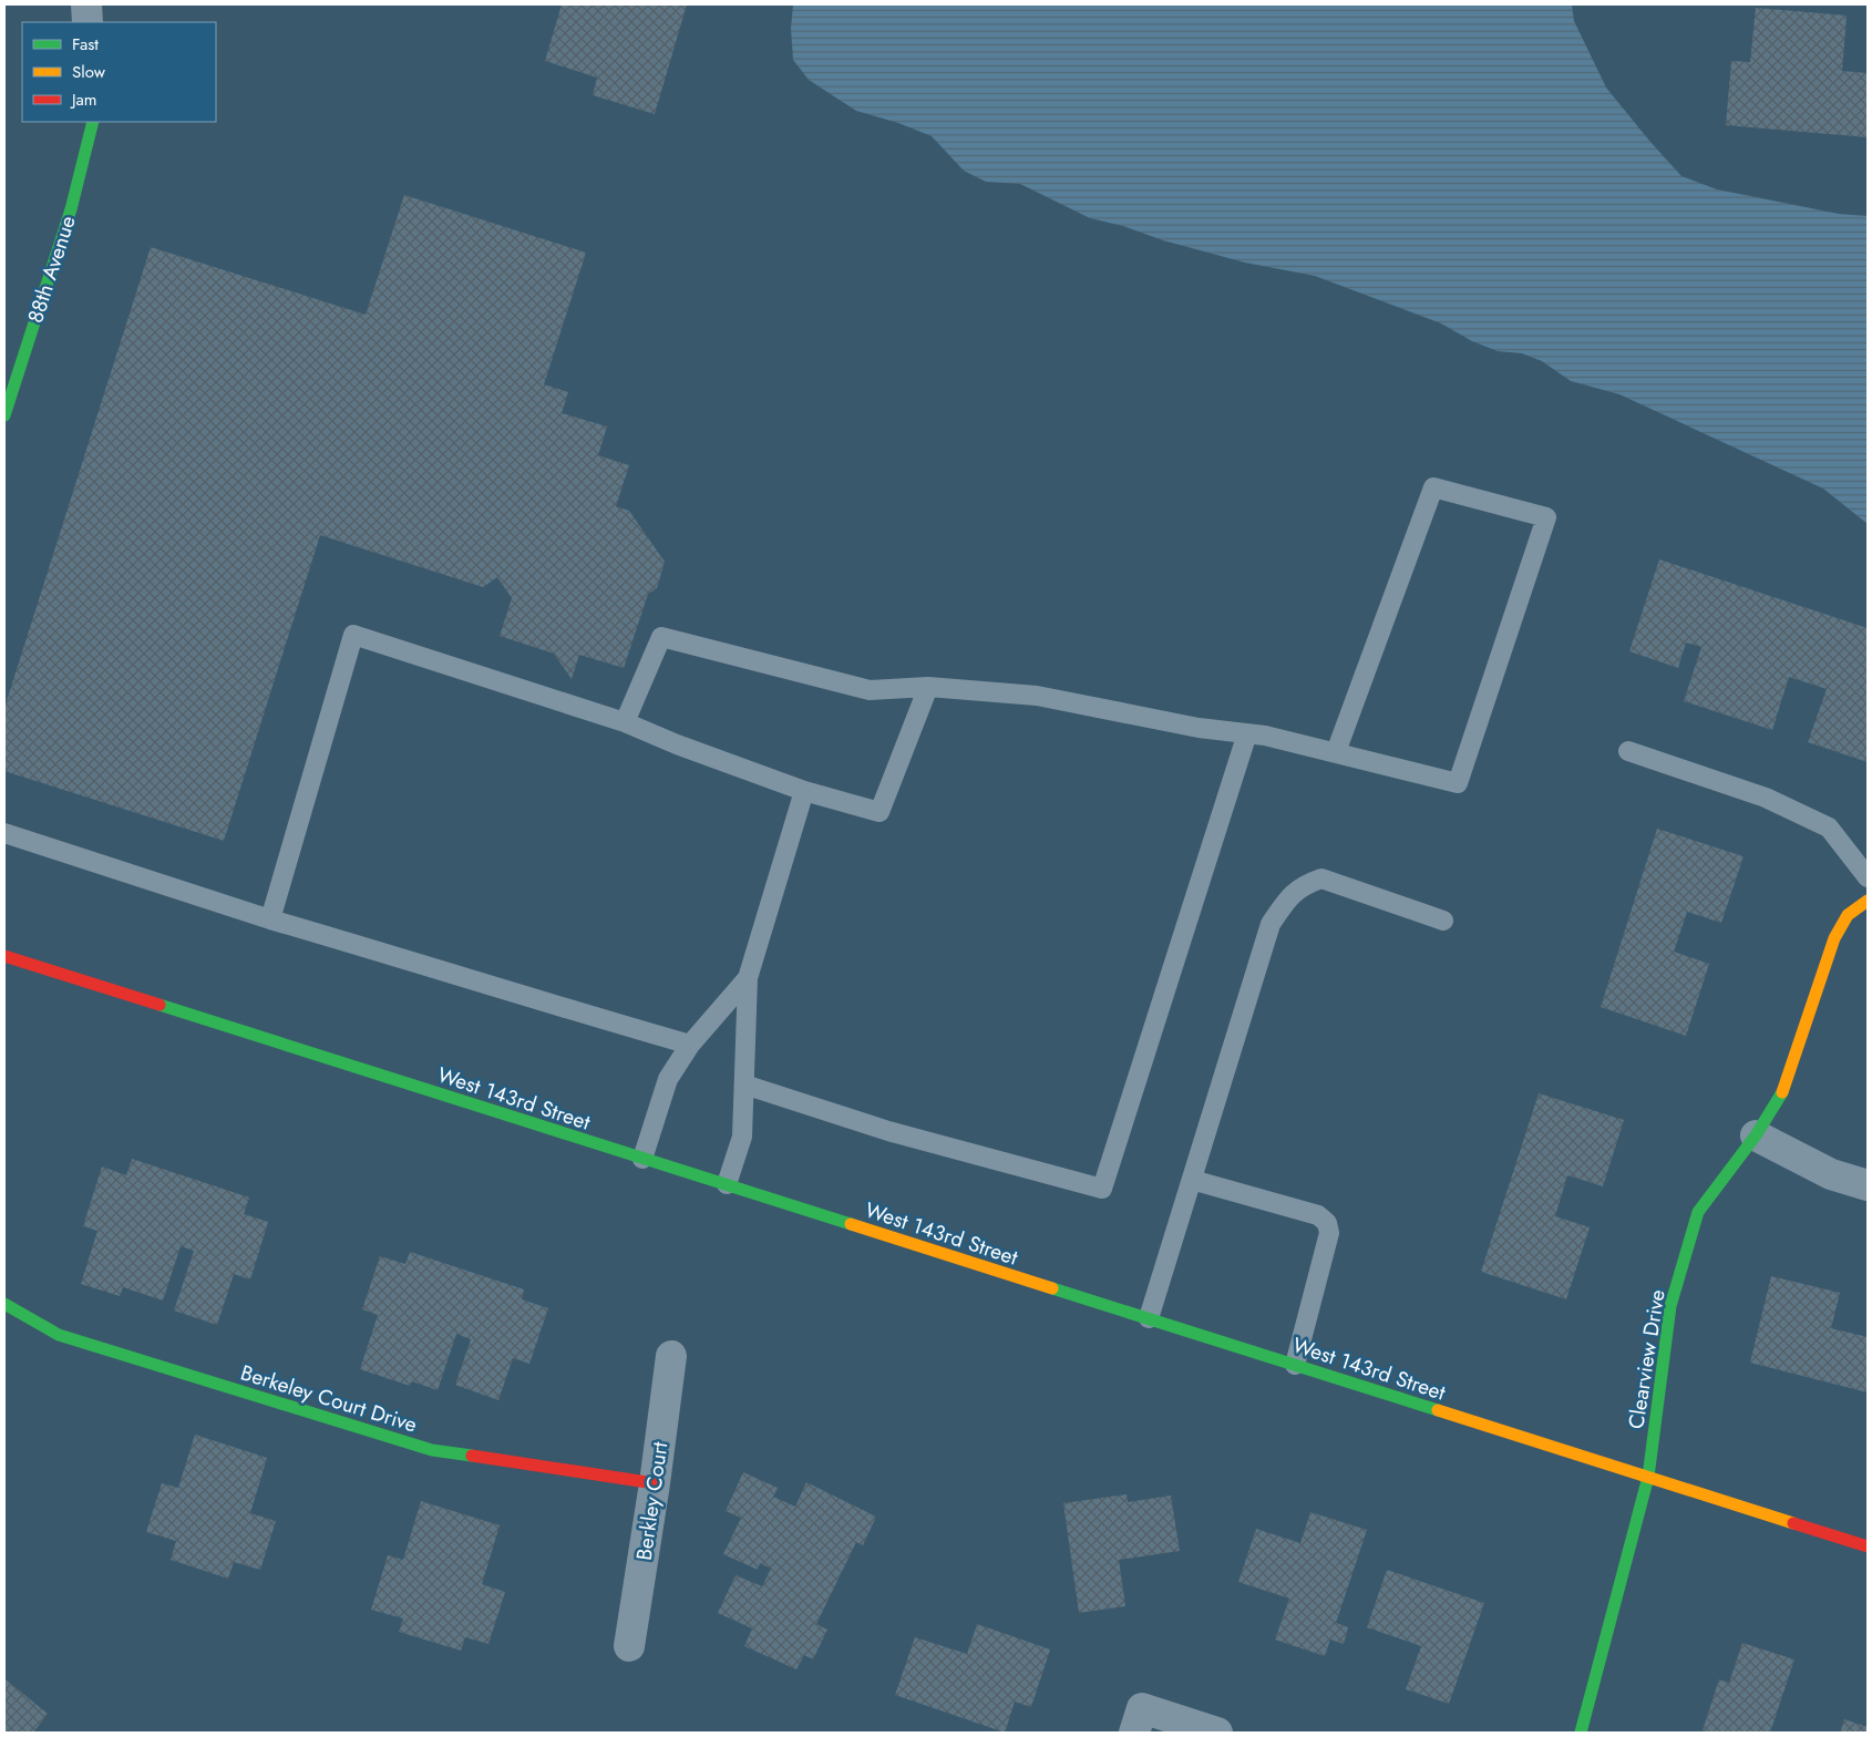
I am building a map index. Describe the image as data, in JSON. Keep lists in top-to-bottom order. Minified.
{"streets":{"main road":["88th Avenue","West 143rd Street","Clearview Drive","Berkeley Court Drive"],"street":["Berkley Court"]},"crossings":[["West 143rd Street","Clearview Drive"],["Berkeley Court Drive","Berkley Court"]],"legend":["Fast","Slow","Jam"]}
